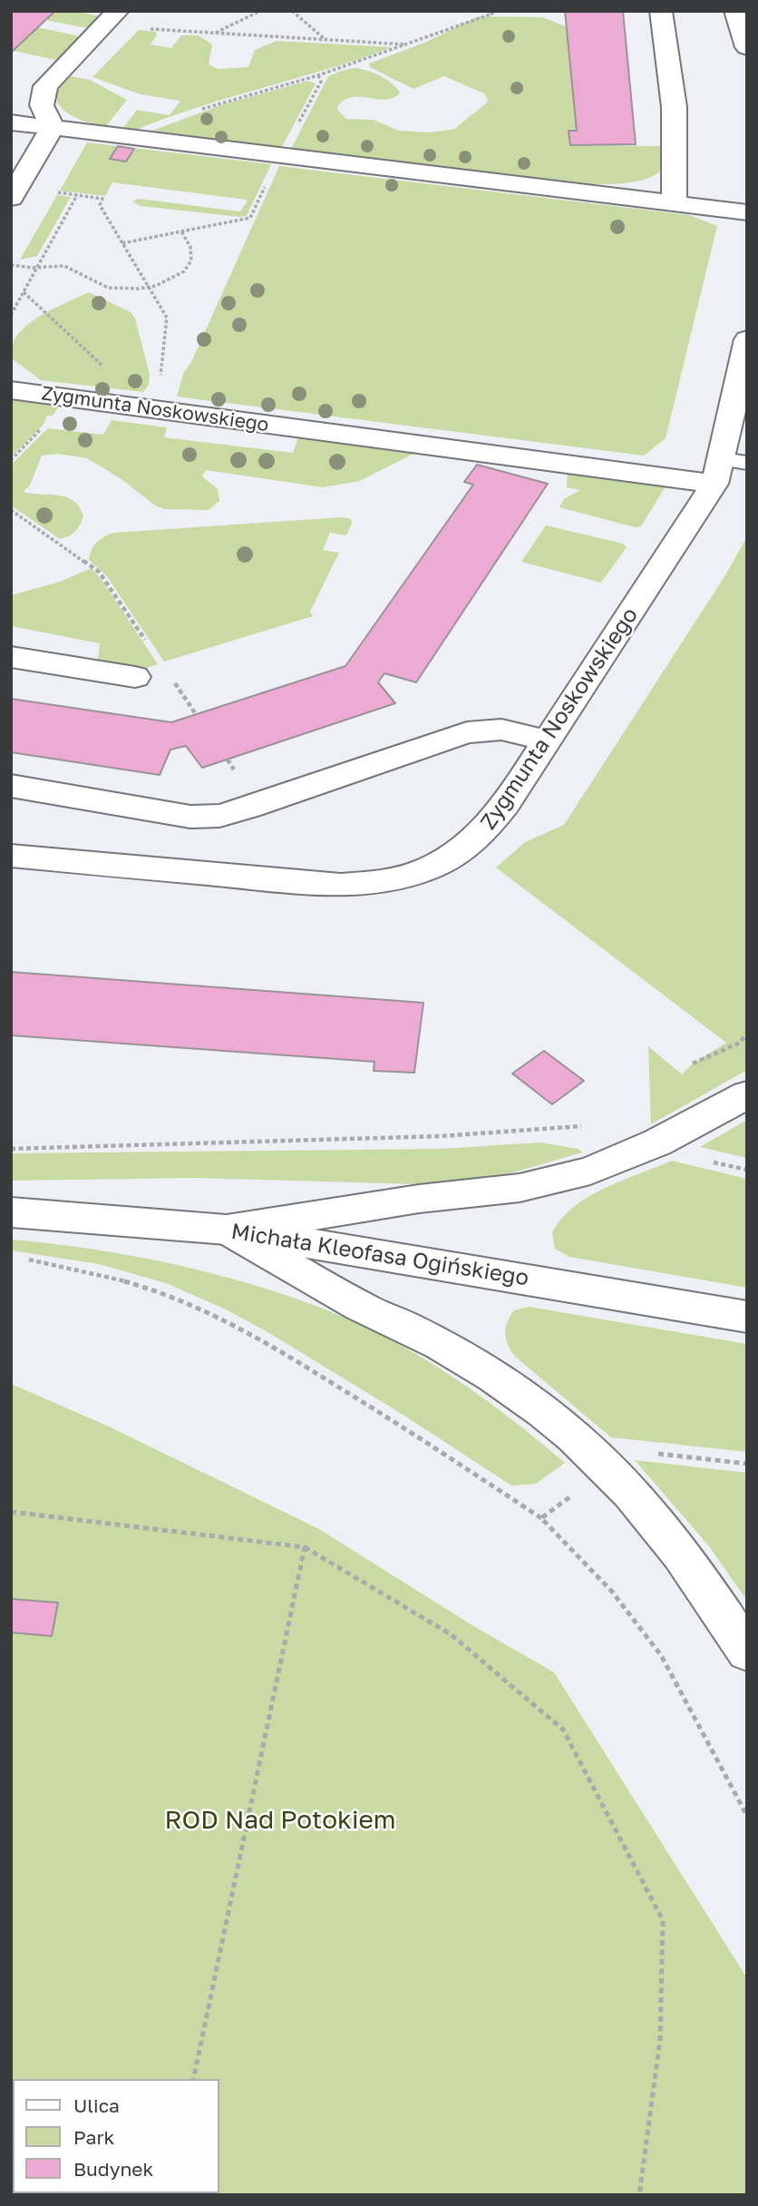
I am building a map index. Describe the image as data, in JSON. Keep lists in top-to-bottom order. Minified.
{"streets":{"street":["Zygmunta Noskowskiego","Michała Kleofasa Ogińskiego"]},"parks":["ROD Nad Potokiem"],"legend":["Ulica","Park","Budynek"]}
